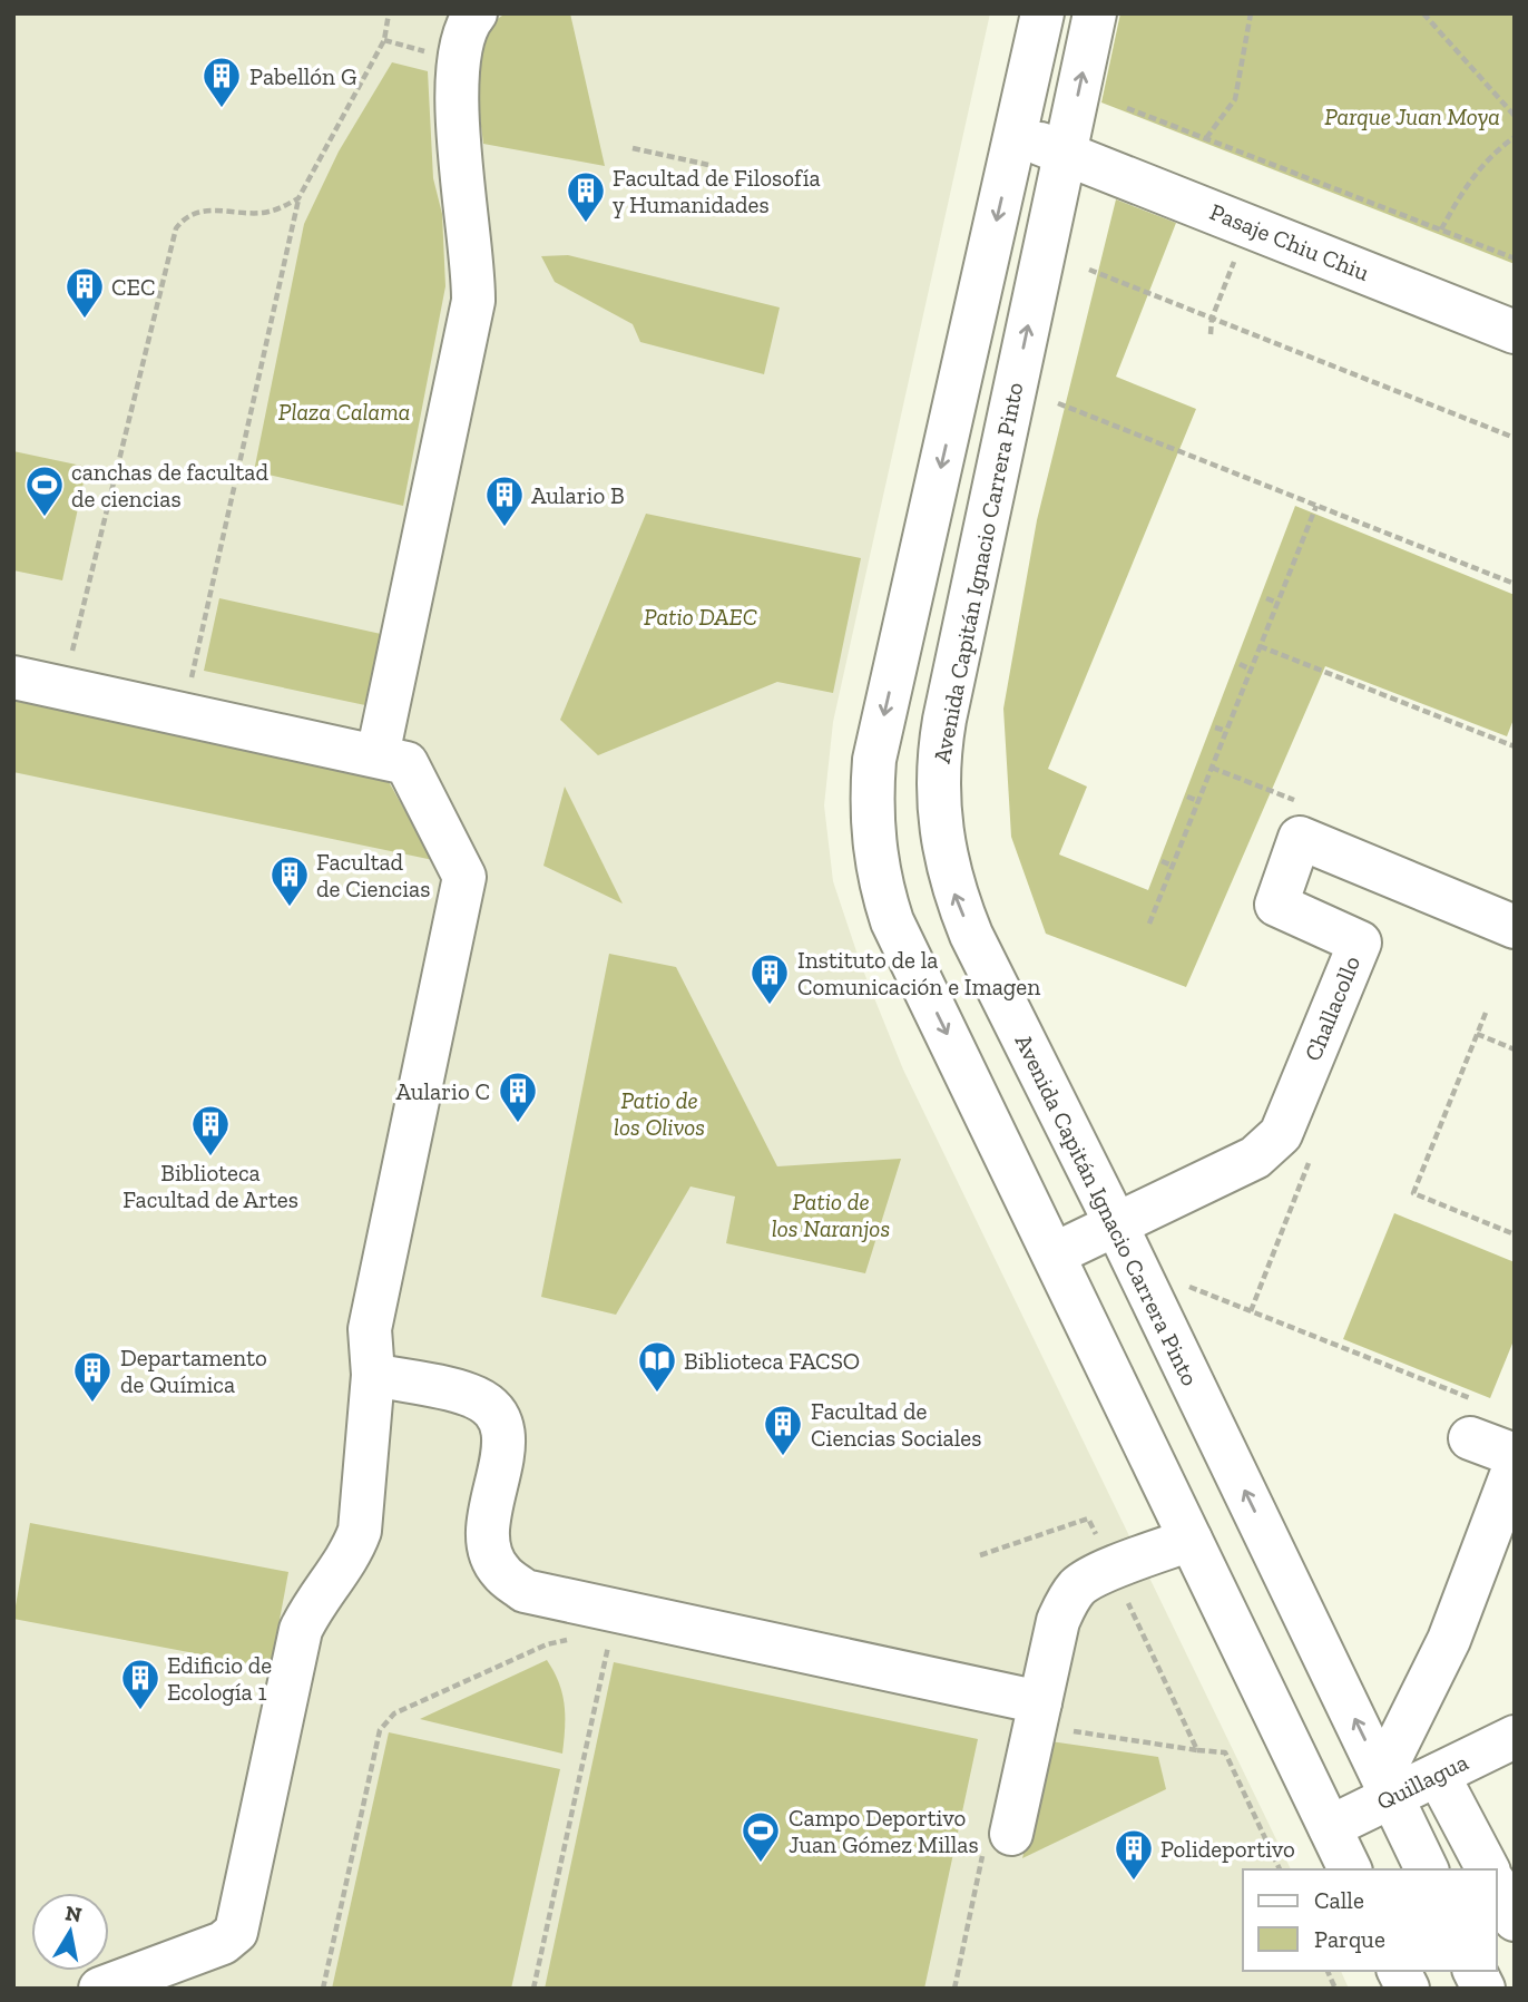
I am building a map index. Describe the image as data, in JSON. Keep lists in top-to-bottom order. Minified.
{"streets":{"street":["Pasaje Chiu Chiu","Avenida Capitán Ignacio Carrera Pinto","Challacollo","Quillagua"]},"crossings":[["Pasaje Chiu Chiu","Avenida Capitán Ignacio Carrera Pinto"],["Avenida Capitán Ignacio Carrera Pinto","Challacollo"],["Avenida Capitán Ignacio Carrera Pinto","Quillagua"]],"parks":["Parque Juan Moya","Plaza Calama","Patio DAEC","Patio de los Olivos","Patio de los Naranjos"],"places":{"building":["Pabellón G","Facultad de Filosofía y Humanidades","CEC","Aulario B","Facultad de Ciencias","Instituto de la Comunicación e Imagen","Aulario C","Biblioteca Facultad de Artes","Departamento de Química","Facultad de Ciencias Sociales","Edificio de Ecología 1","Polideportivo"],"sports":["canchas de facultad de ciencias","Campo Deportivo Juan Gómez Millas"],"library":["Biblioteca FACSO"]},"legend":["Calle","Parque"],"north":"top"}
